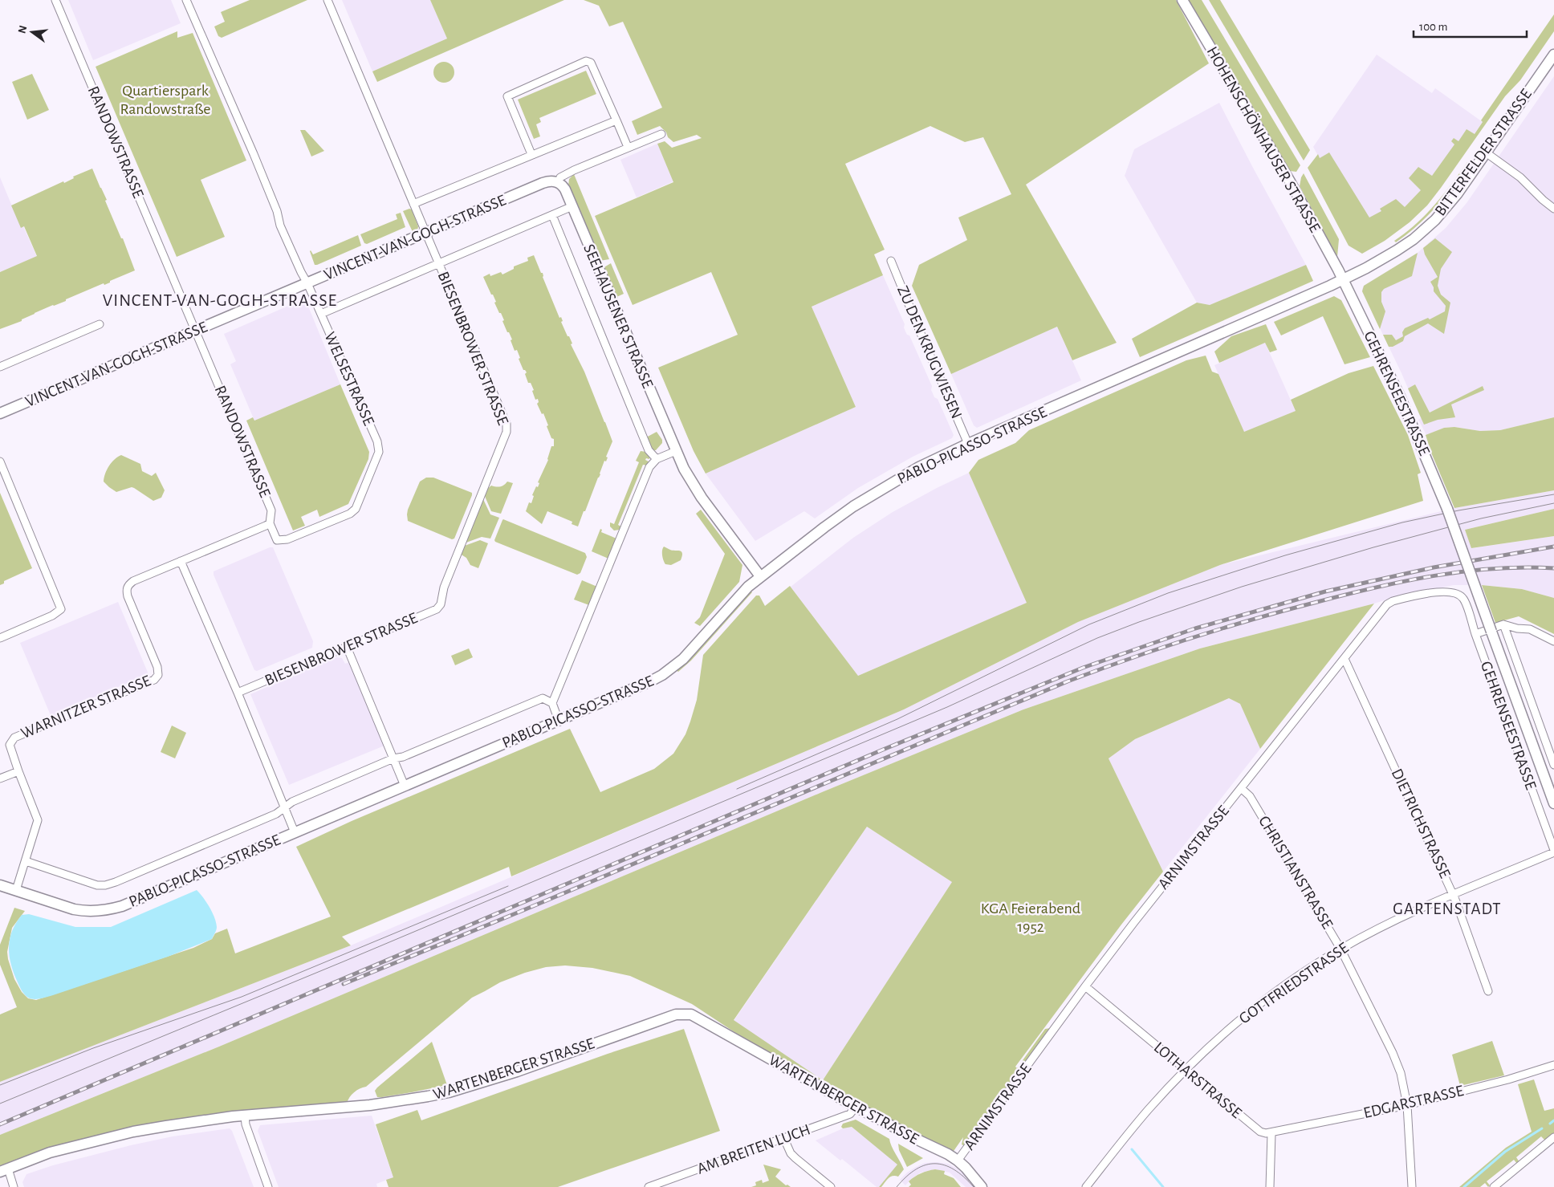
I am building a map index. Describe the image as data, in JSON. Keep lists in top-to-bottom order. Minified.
{"streets":{"street":["HOHENSCHÖNHAUSER STRASSE","RANDOWSTRASSE","BITTERFELDER STRASSE","VINCENT-VAN-GOGH-STRASSE","SEEHAUSENER STRASSE","BIESENBROWER STRASSE","ZU DEN KRUGWIESEN","WELSESTRASSE","GEHRENSEESTRASSE","PABLO-PICASSO-STRASSE","WARNITZER STRASSE","DIETRICHSTRASSE","ARNIMSTRASSE","CHRISTIANSTRASSE","GOTTFRIEDSTRASSE","WARTENBERGER STRASSE","LOTHARSTRASSE","EDGARSTRASSE","AM BREITEN LUCH"]},"crossings":[["HOHENSCHÖNHAUSER STRASSE","BITTERFELDER STRASSE"],["HOHENSCHÖNHAUSER STRASSE","GEHRENSEESTRASSE"],["HOHENSCHÖNHAUSER STRASSE","PABLO-PICASSO-STRASSE"],["RANDOWSTRASSE","VINCENT-VAN-GOGH-STRASSE"],["RANDOWSTRASSE","WELSESTRASSE"],["BITTERFELDER STRASSE","GEHRENSEESTRASSE"],["BITTERFELDER STRASSE","PABLO-PICASSO-STRASSE"],["VINCENT-VAN-GOGH-STRASSE","SEEHAUSENER STRASSE"],["VINCENT-VAN-GOGH-STRASSE","BIESENBROWER STRASSE"],["VINCENT-VAN-GOGH-STRASSE","WELSESTRASSE"],["SEEHAUSENER STRASSE","PABLO-PICASSO-STRASSE"],["ZU DEN KRUGWIESEN","PABLO-PICASSO-STRASSE"],["GEHRENSEESTRASSE","PABLO-PICASSO-STRASSE"],["GEHRENSEESTRASSE","ARNIMSTRASSE"],["GEHRENSEESTRASSE","GOTTFRIEDSTRASSE"],["PABLO-PICASSO-STRASSE","WARNITZER STRASSE"],["DIETRICHSTRASSE","ARNIMSTRASSE"],["DIETRICHSTRASSE","GOTTFRIEDSTRASSE"],["ARNIMSTRASSE","CHRISTIANSTRASSE"],["ARNIMSTRASSE","WARTENBERGER STRASSE"],["ARNIMSTRASSE","LOTHARSTRASSE"],["CHRISTIANSTRASSE","GOTTFRIEDSTRASSE"],["CHRISTIANSTRASSE","EDGARSTRASSE"],["GOTTFRIEDSTRASSE","LOTHARSTRASSE"],["WARTENBERGER STRASSE","AM BREITEN LUCH"],["LOTHARSTRASSE","EDGARSTRASSE"]],"districts":["VINCENT-VAN-GOGH-STRASSE","GARTENSTADT"],"parks":["Quartierspark Randowstraße","KGA Feierabend 1952"],"scale_bar":"100 m","north":"left"}
